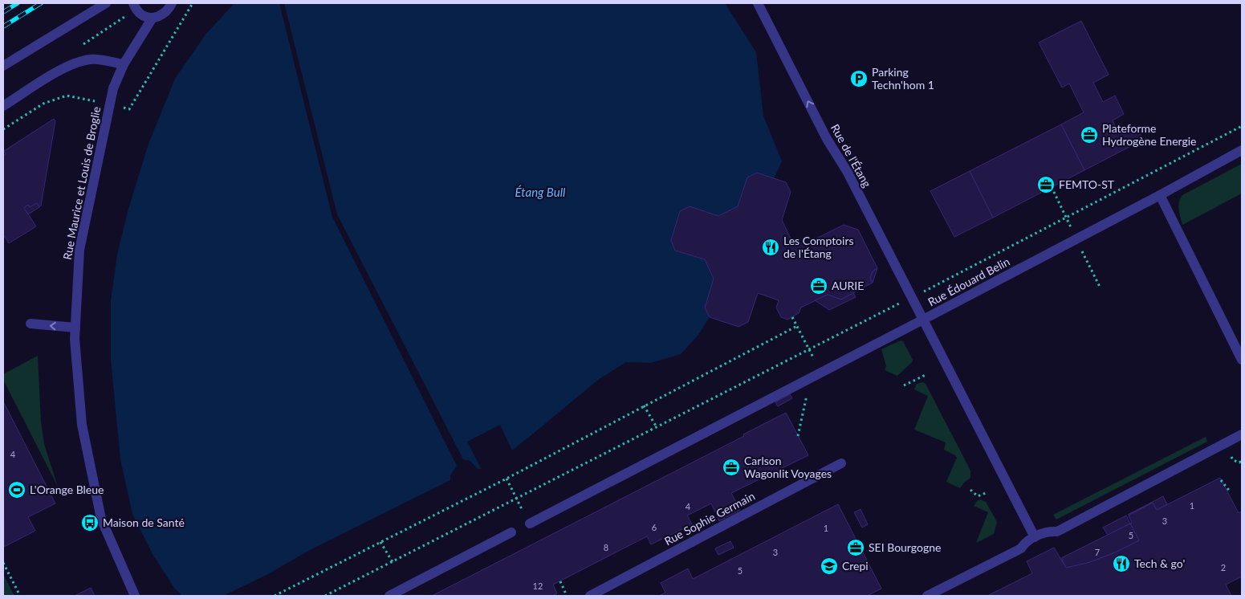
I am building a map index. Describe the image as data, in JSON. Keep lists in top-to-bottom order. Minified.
{"streets":{"street":["Rue de l'Étang","Rue Maurice et Louis de Broglie","Rue Édouard Belin","Rue Sophie Germain"]},"crossings":[["Rue de l'Étang","Rue Édouard Belin"]],"one_way":["Rue de l'Étang"],"water":["Étang Bull"],"places":{"parking":["Parking Techn'hom 1"],"office":["Plateforme Hydrogène Energie","FEMTO-ST","AURIE","Carlson Wagonlit Voyages","SEI Bourgogne"],"restaurant":["Les Comptoirs de l'Étang","Tech & go'"],"sports":["L'Orange Bleue"],"bus stop":["Maison de Santé"],"school or university":["Crepi"]},"house_numbers":["4","1","4","3","6","1","5","8","3","7","2","5","12"]}
